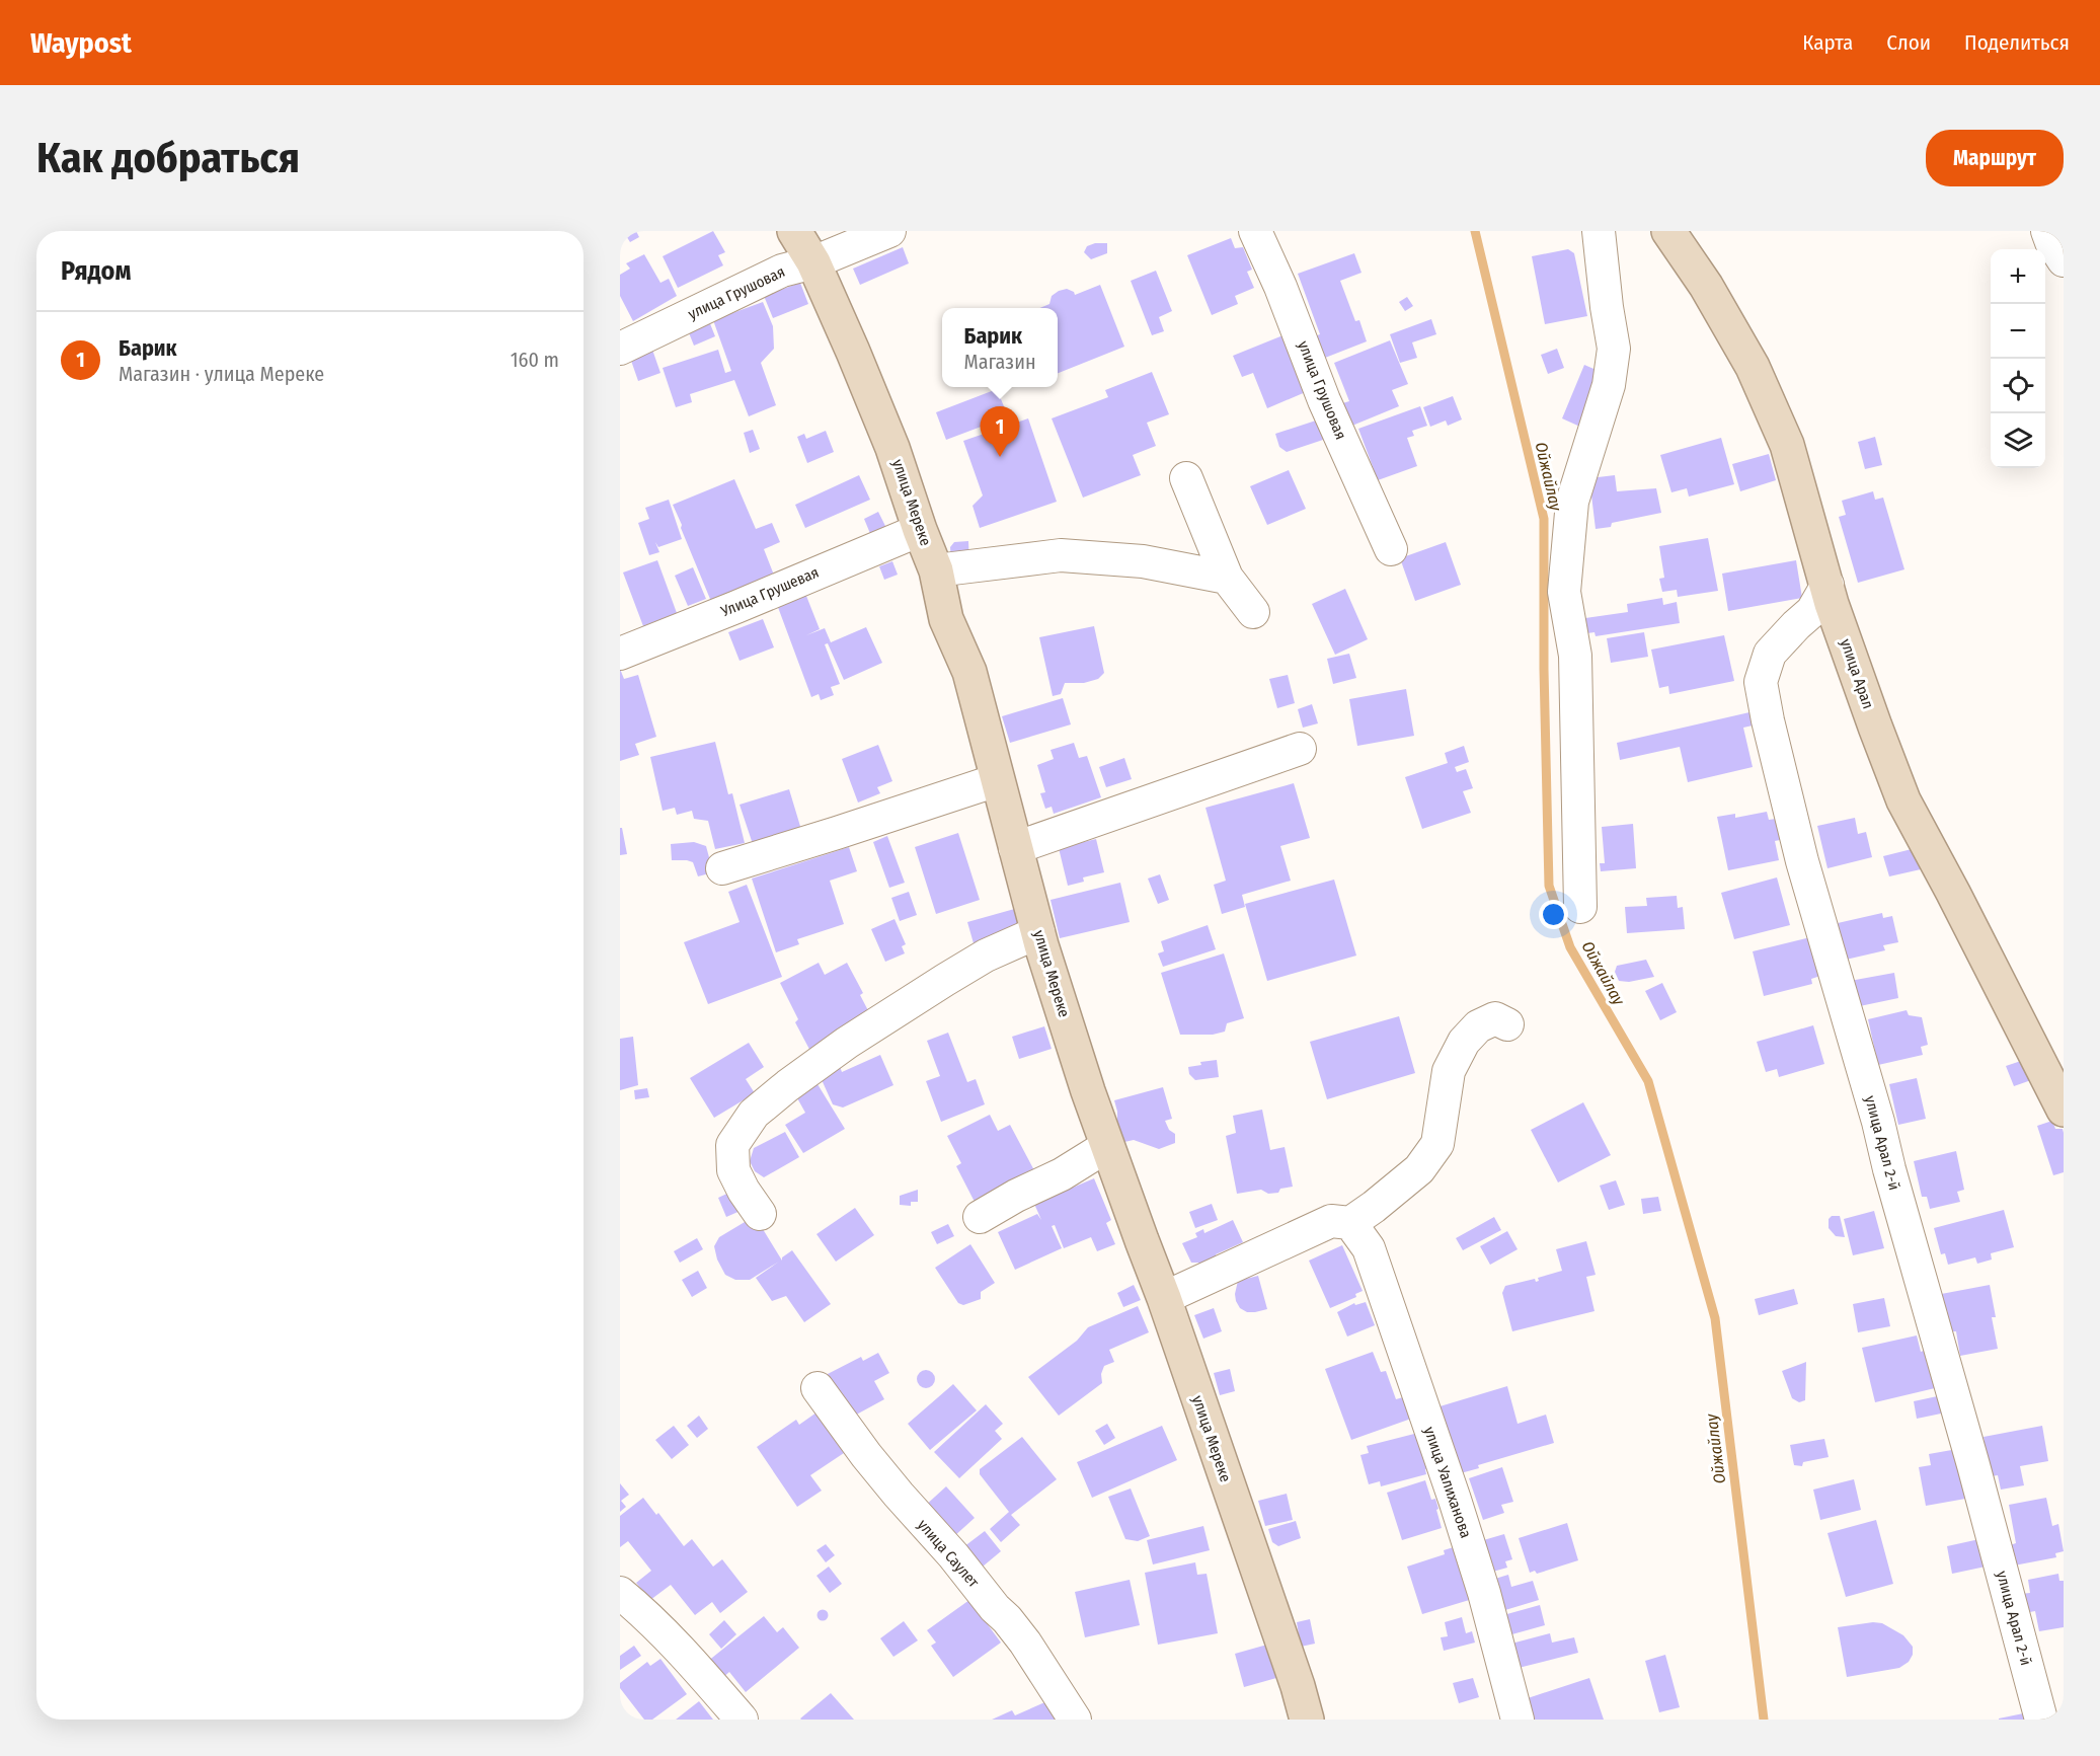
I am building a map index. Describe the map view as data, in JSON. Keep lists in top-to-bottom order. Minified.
{"streets":{"street":["улица Грушовая","улица Мереке","Улица Грушевая","улица Арал","улица Арал 2-й","улица Уалиханова","улица Саулет"]},"crossings":[["улица Грушовая","улица Мереке"],["улица Мереке","Улица Грушевая"],["улица Арал","улица Арал 2-й"]],"water":["Ойжайлау"],"page":{"header":"Waypost","nav":["Карта","Слои","Поделиться"],"buttons":"Маршрут","title":"Как добраться","heading":"Рядом","map_buttons":["+","−"],"popup":["Барик","Магазин"],"list":[{"mark":"1","name":"Барик","note":"Магазин · улица Мереке","value":"160 m"}],"pins":"1"}}
